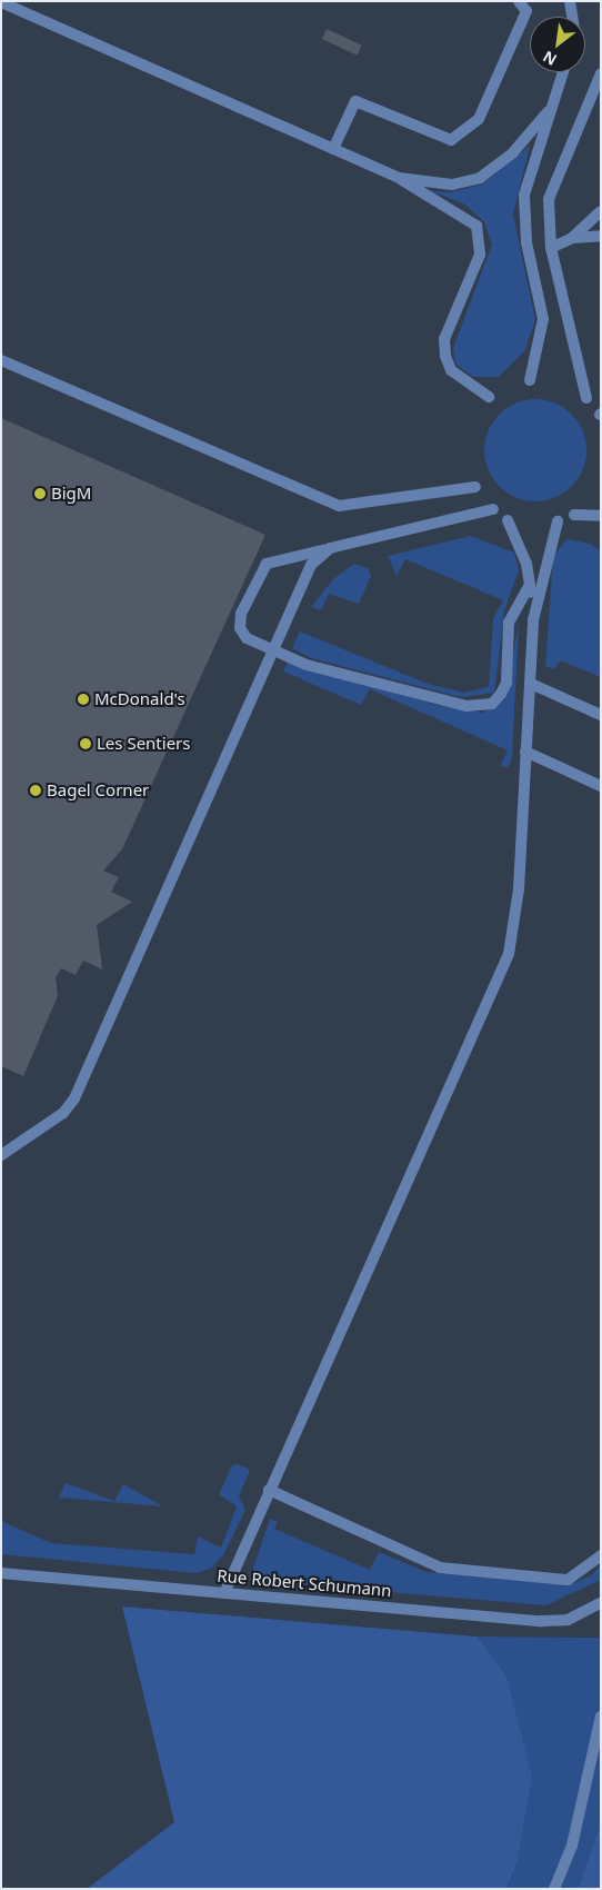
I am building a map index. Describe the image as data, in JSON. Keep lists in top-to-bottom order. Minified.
{"streets":{"street":["Rue Robert Schumann"]},"places":["BigM","McDonald's","Les Sentiers","Bagel Corner"],"north":"bottom left"}
